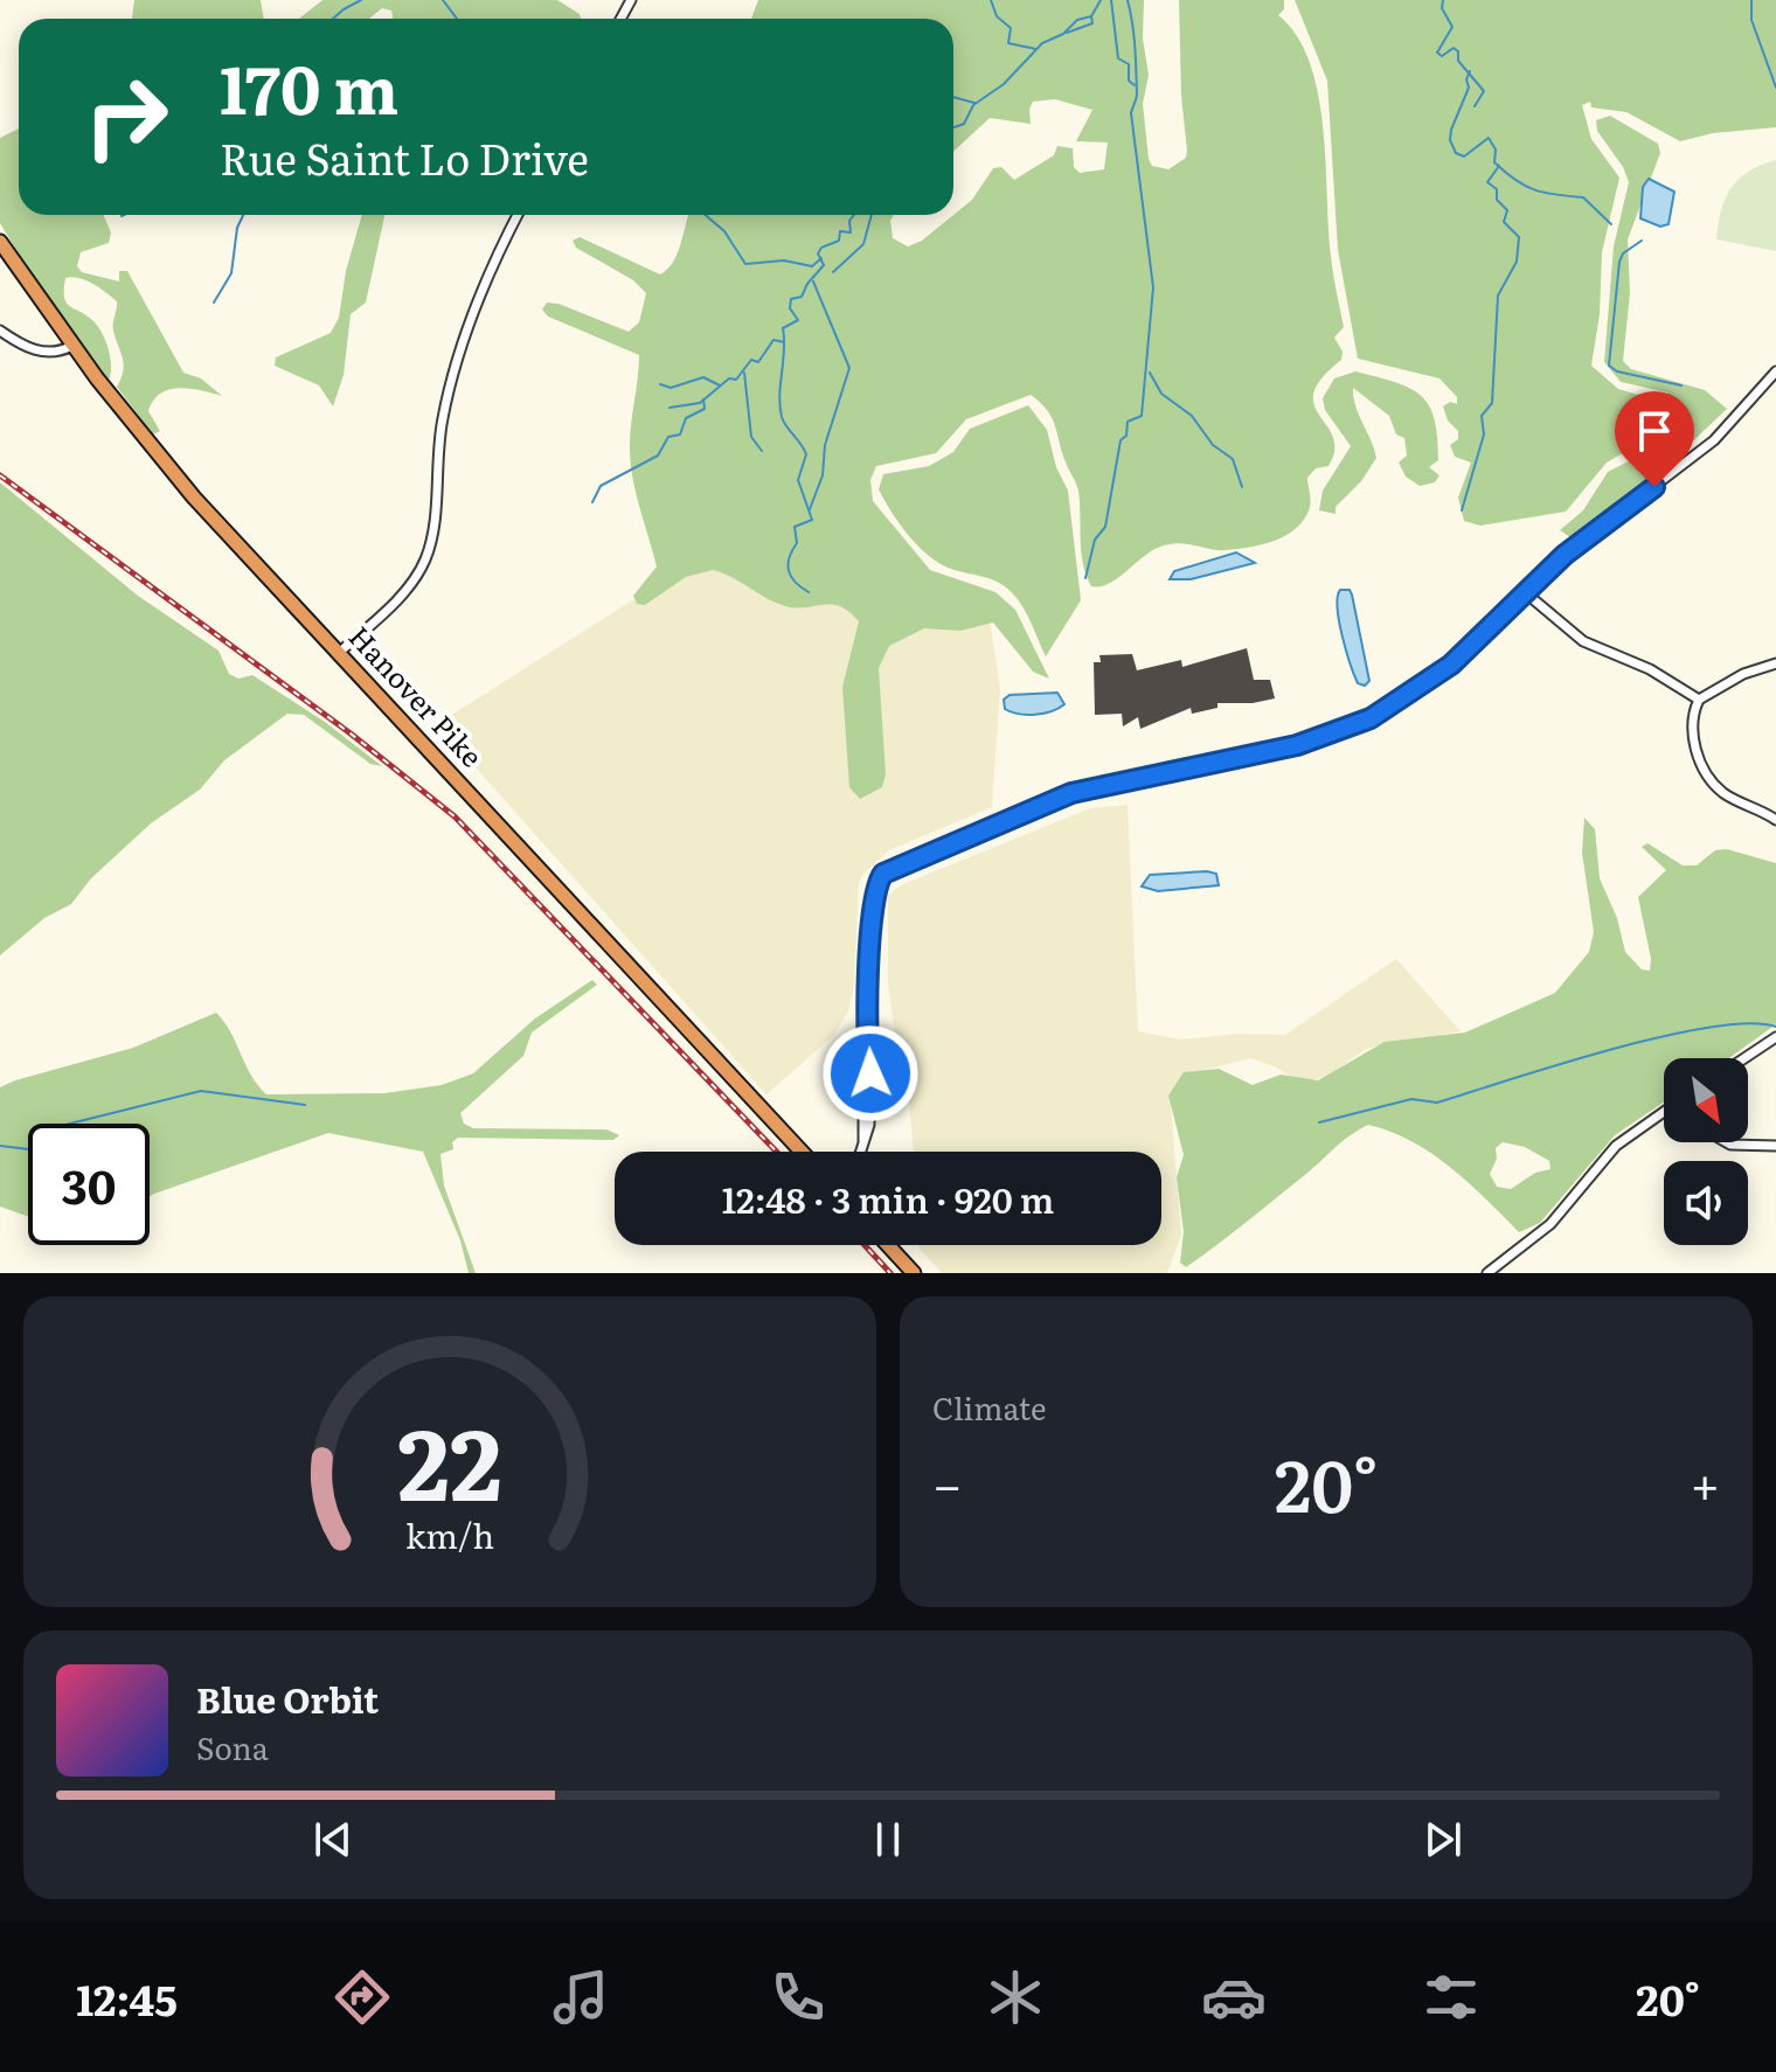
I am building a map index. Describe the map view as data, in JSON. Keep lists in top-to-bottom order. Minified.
{"streets":{"highway":["Hanover Pike"]},"north":"bottom right","page":{"turn":["170 m","Rue Saint Lo Drive"],"limit":"30","trip":"12:48 · 3 min · 920 m","tile":"Climate","heat":["−","20°","+"],"song":["Blue Orbit","Sona"],"tabs":["12:45","20°"],"gauge":["22","km/h"]}}
